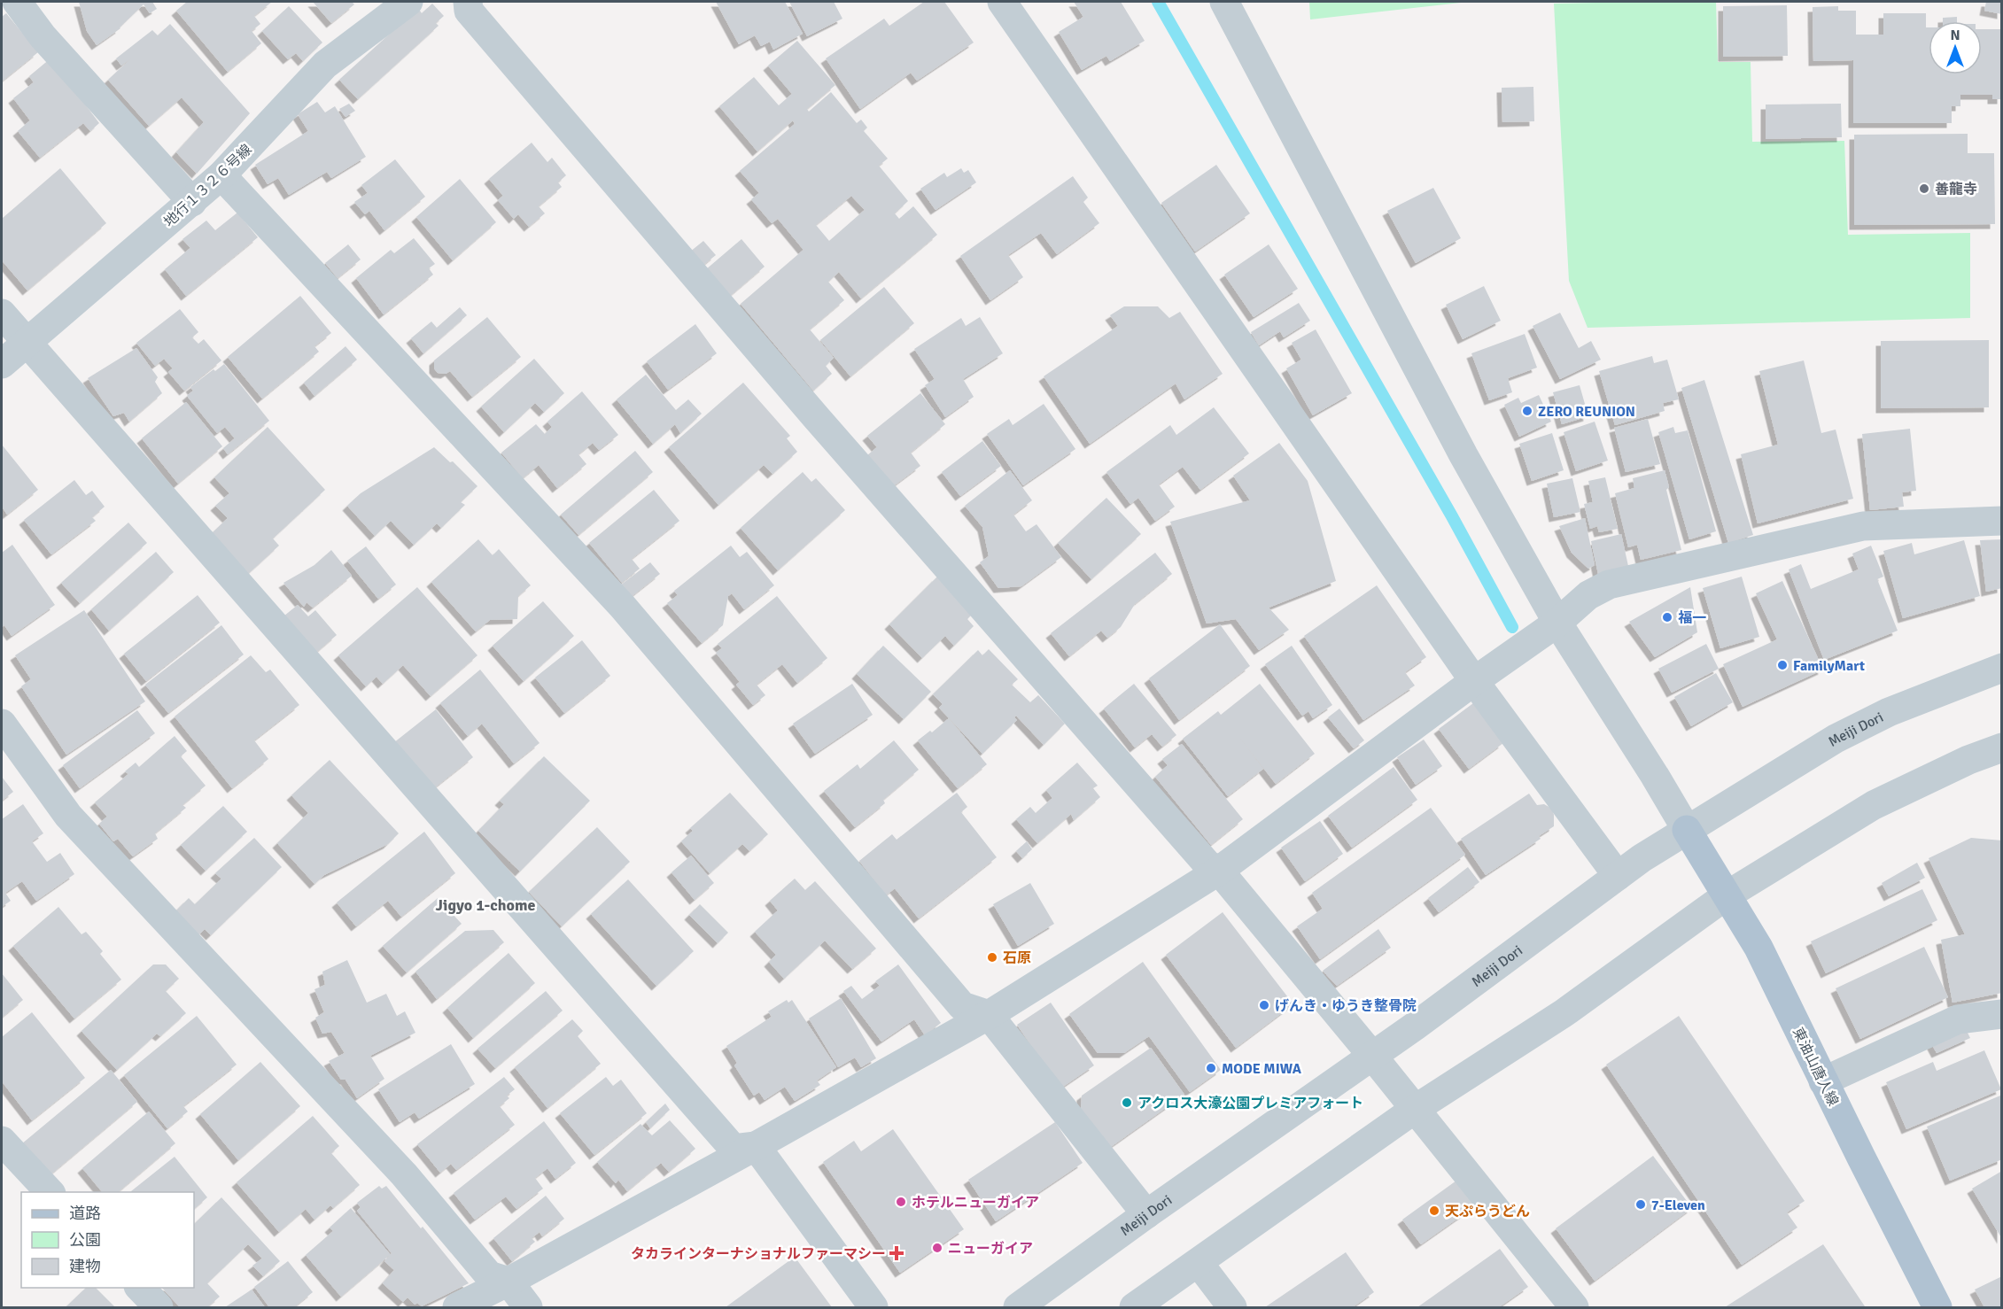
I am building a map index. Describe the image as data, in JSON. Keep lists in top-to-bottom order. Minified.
{"streets":{"main road":["東油山唐人線"],"street":["地行１３２６号線","Meiji Dori"]},"crossings":[["Meiji Dori","東油山唐人線"]],"districts":["Jigyo 1-chome"],"places":{"other":["善龍寺","ZERO REUNION","福一","FamilyMart","石原","げんき・ゆうき整骨院","MODE MIWA","アクロス大濠公園プレミアフォート","ホテルニューガイア","7-Eleven","天ぷらうどん","ニューガイア"],"health":["タカラインターナショナルファーマシー"]},"legend":["道路","公園","建物"],"north":"top"}
